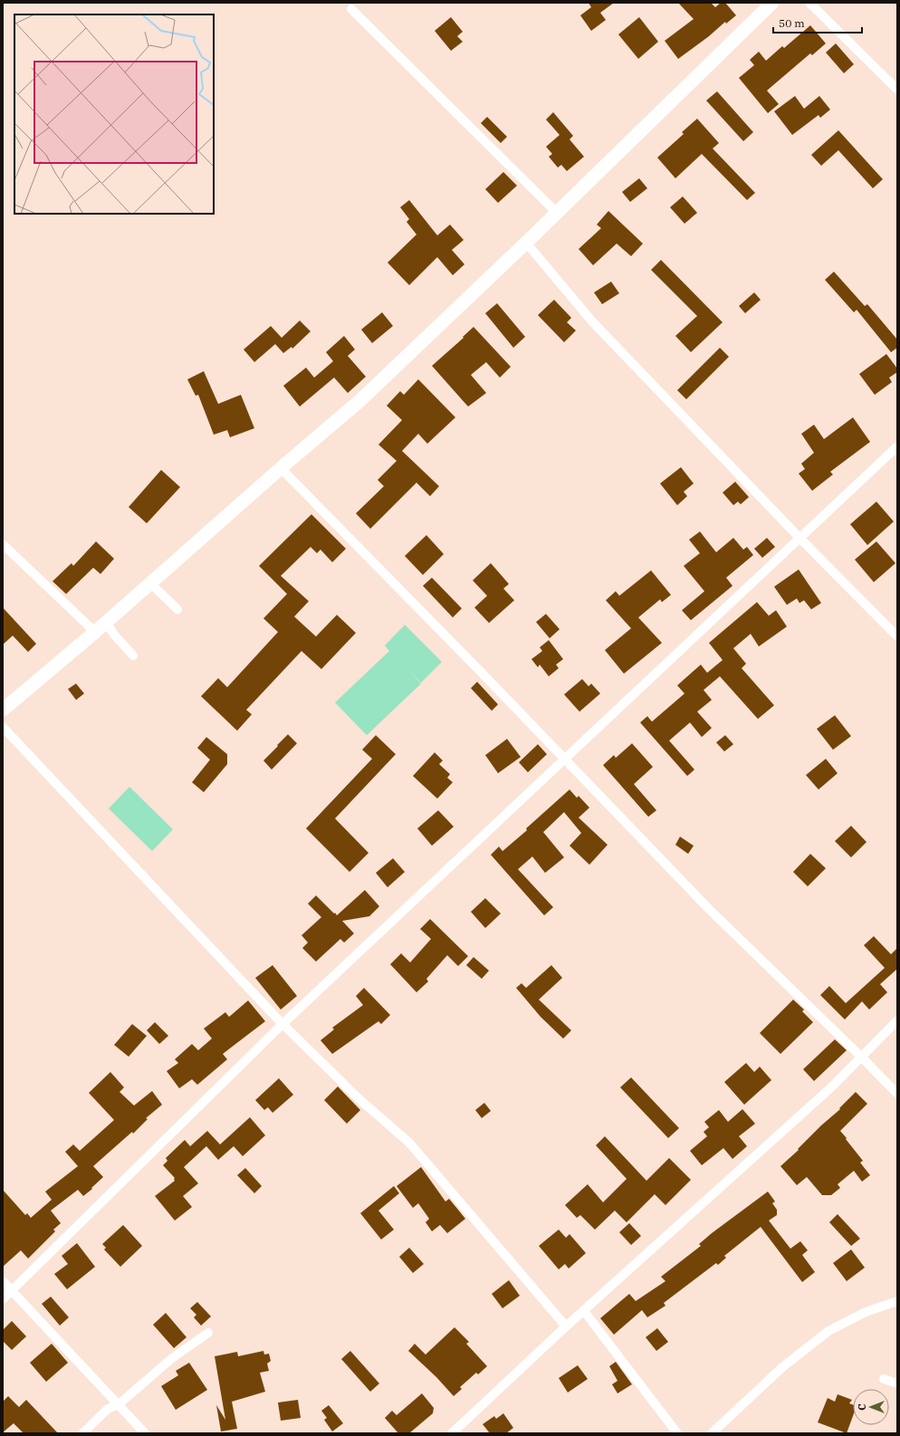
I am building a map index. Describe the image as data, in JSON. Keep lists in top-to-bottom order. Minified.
{"scale_bar":"50 m","north":"left"}
